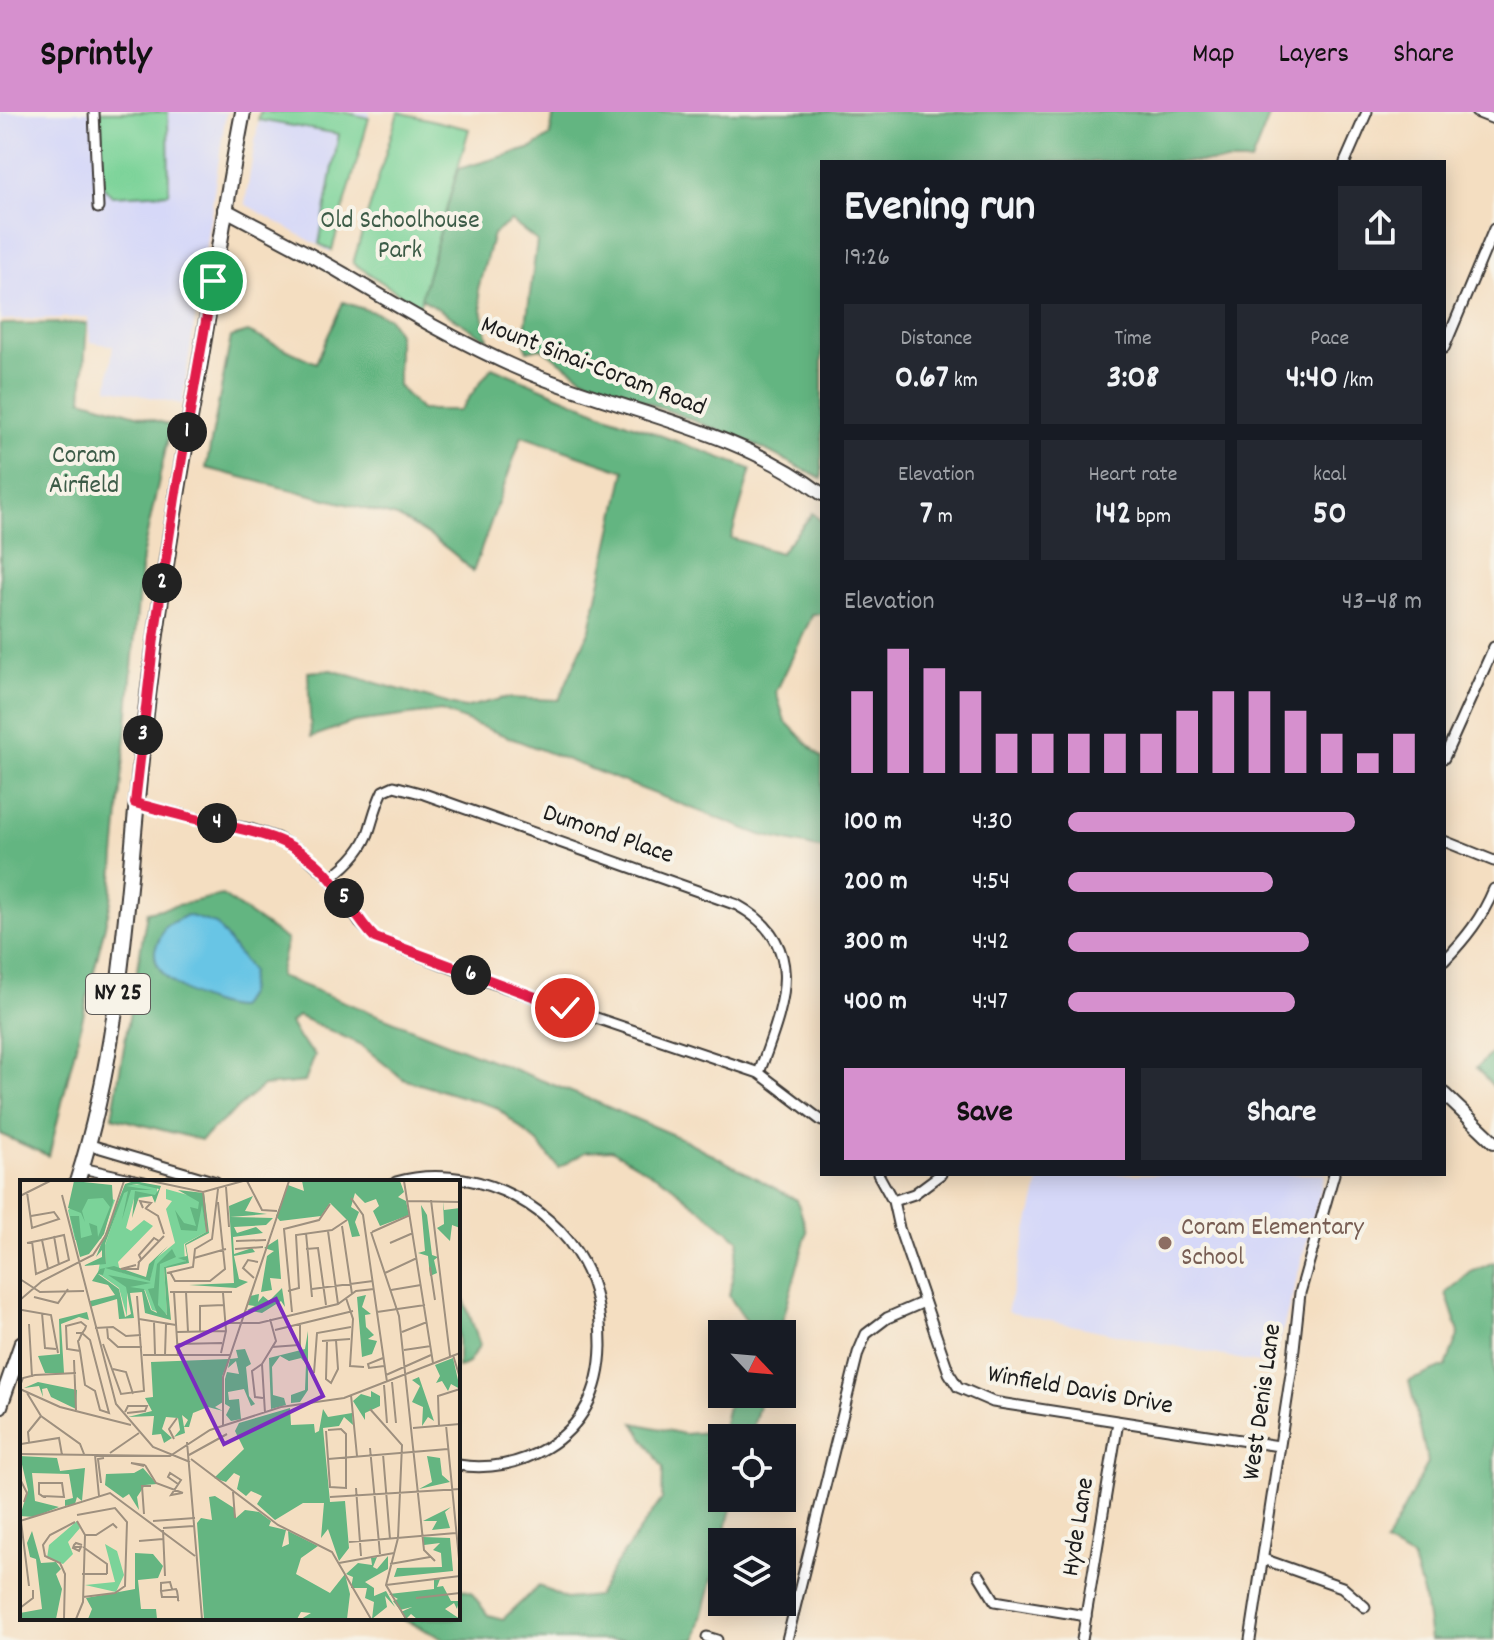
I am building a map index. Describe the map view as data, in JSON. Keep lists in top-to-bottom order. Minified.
{"streets":{"main road":["Mount Sinai-Coram Road","NY 25"],"street":["Dumond Place","Winfield Davis Drive","West Denis Lane","Hyde Lane"]},"crossings":[["Mount Sinai-Coram Road","NY 25"],["Winfield Davis Drive","West Denis Lane"],["Winfield Davis Drive","Hyde Lane"]],"parks":["Old Schoolhouse Park","Coram Airfield"],"places":["Coram Elementary School"],"north":"bottom right","page":{"header":"Sprintly","nav":["Map","Layers","Share"],"heading":["Evening run","19:26"],"stats":[["Distance","0.67 km"],["Time","3:08"],["Pace","4:40 /km"],["Elevation","7 m"],["Heart rate","142 bpm"],["kcal","50"]],"pins":["1","2","3","4","5","6"],"chart":["Elevation","43–48 m"],"list":[{"name":"100 m","note":"4:30"},{"name":"200 m","note":"4:54"},{"name":"300 m","note":"4:42"},{"name":"400 m","note":"4:47"}],"buttons":["Save","Share"]}}
